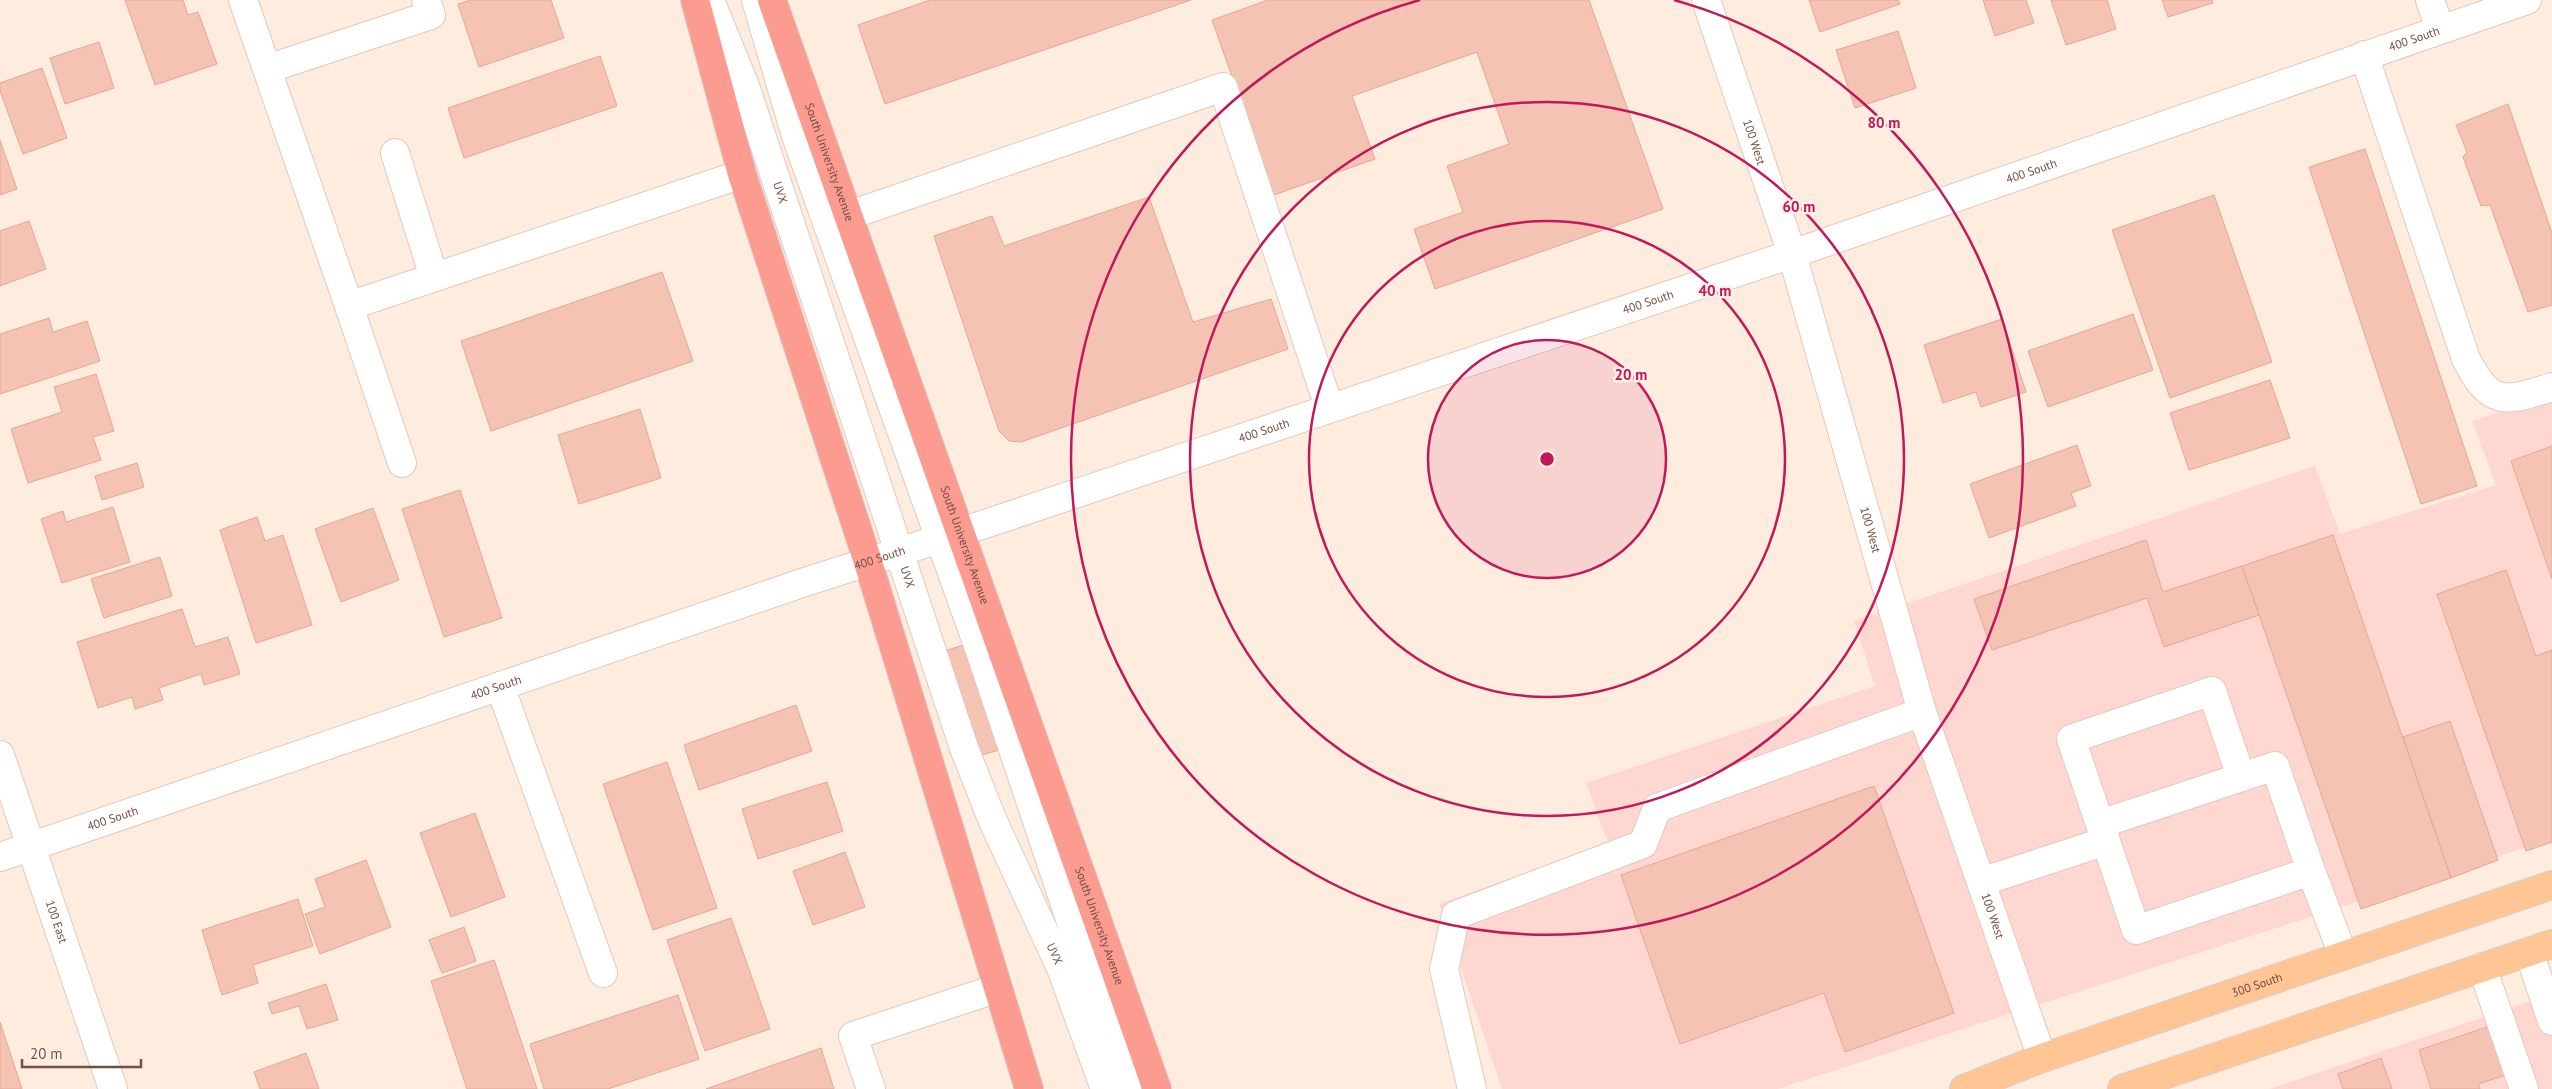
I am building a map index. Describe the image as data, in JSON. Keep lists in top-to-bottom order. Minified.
{"streets":{"highway":["South University Avenue"],"main road":["300 South"],"street":["400 South","100 West","UVX","100 East"]},"crossings":[["400 South","100 West"],["400 South","South University Avenue"],["400 South","UVX"],["400 South","100 East"],["100 West","300 South"],["South University Avenue","UVX"]],"scale_bar":"20 m","rings":["80 m","60 m","40 m","20 m"]}
